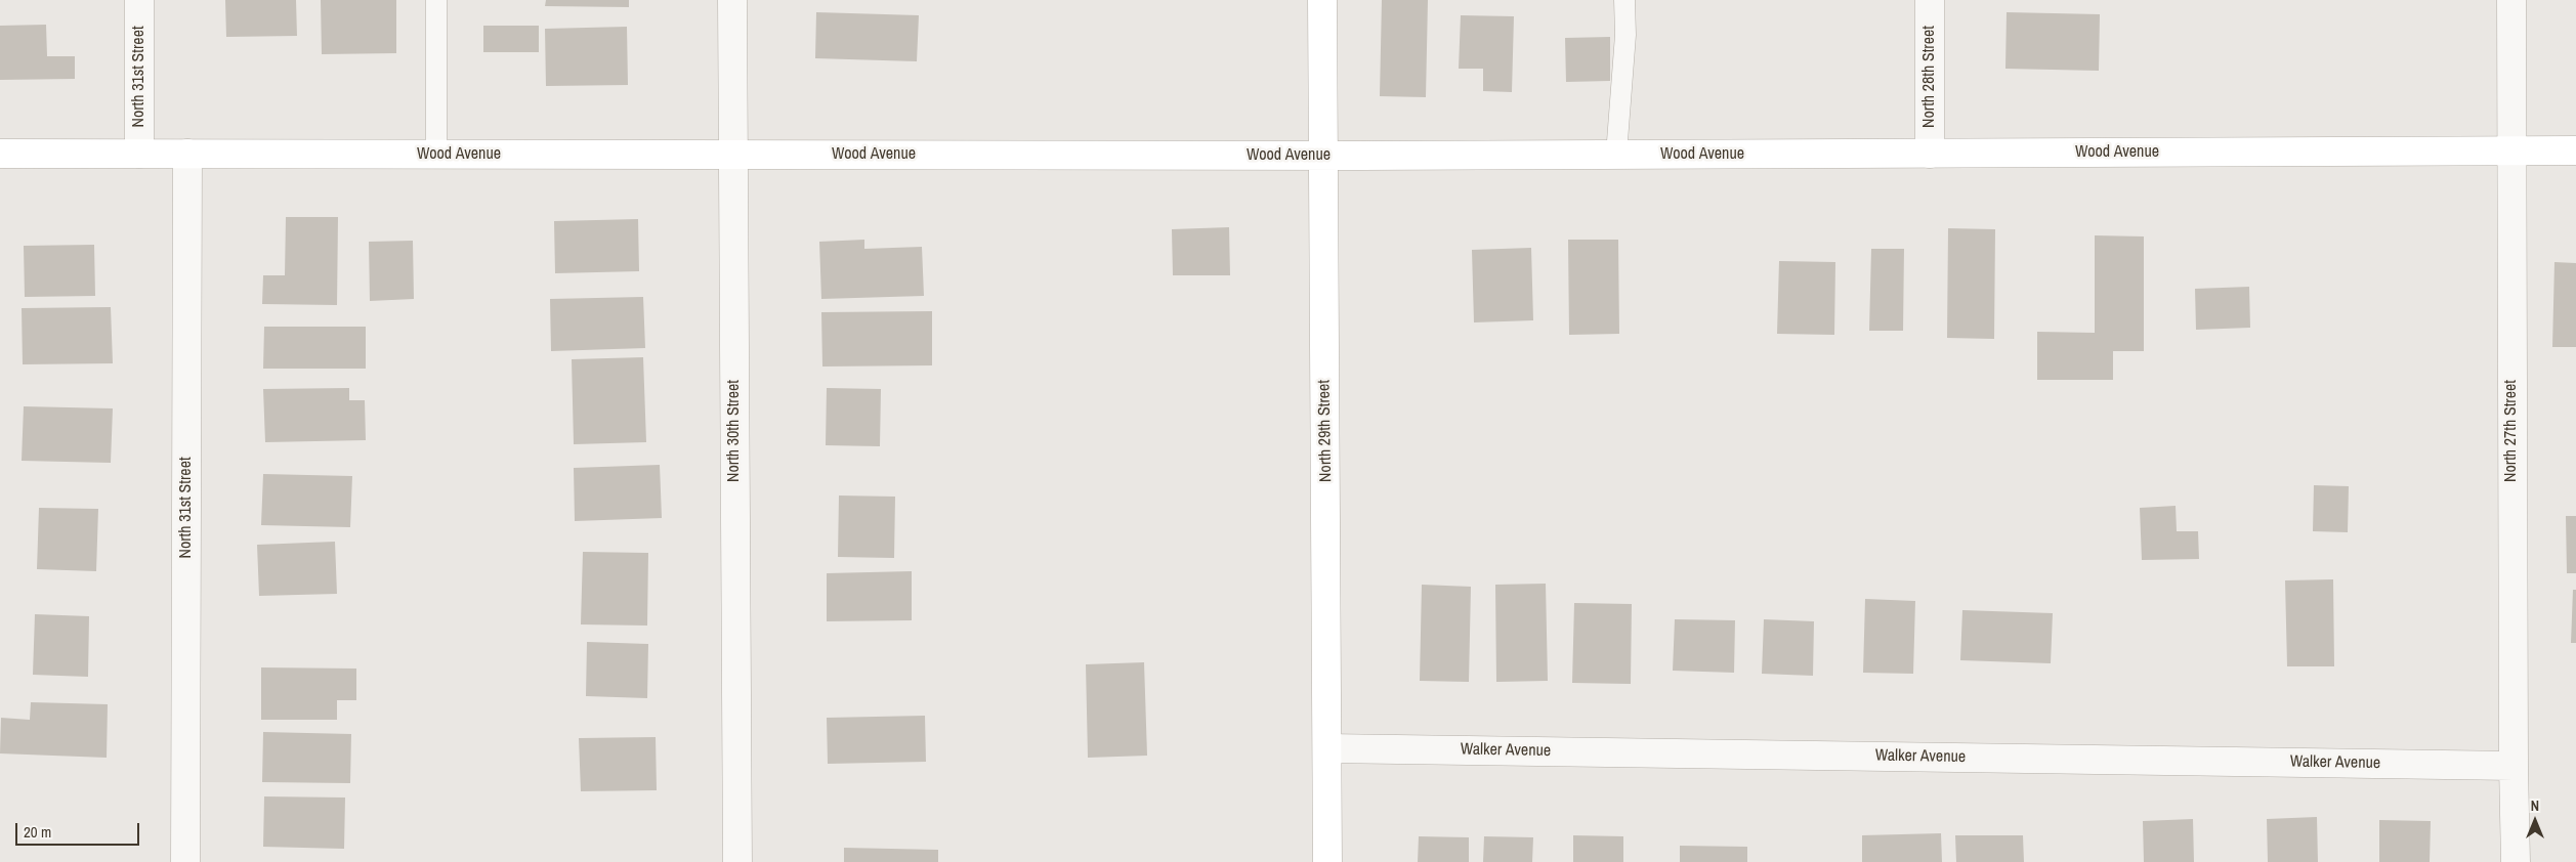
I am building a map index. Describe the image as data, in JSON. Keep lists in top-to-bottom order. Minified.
{"streets":{"street":["North 31st Street","North 28th Street","Wood Avenue","North 30th Street","North 29th Street","North 27th Street","Walker Avenue"]},"crossings":[["North 31st Street","Wood Avenue"],["North 28th Street","Wood Avenue"],["Wood Avenue","North 30th Street"],["Wood Avenue","North 29th Street"],["Wood Avenue","North 27th Street"],["North 29th Street","Walker Avenue"],["North 27th Street","Walker Avenue"]],"scale_bar":"20 m","north":"top"}
